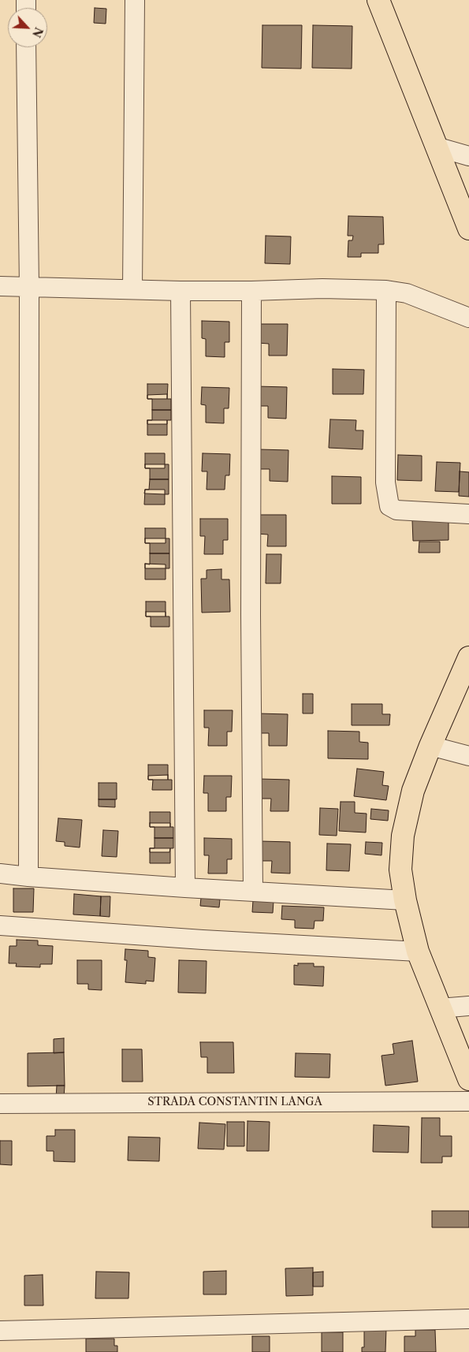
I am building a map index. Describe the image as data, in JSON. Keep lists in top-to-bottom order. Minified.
{"streets":{"street":["STRADA CONSTANTIN LANGA"]},"north":"bottom right"}
